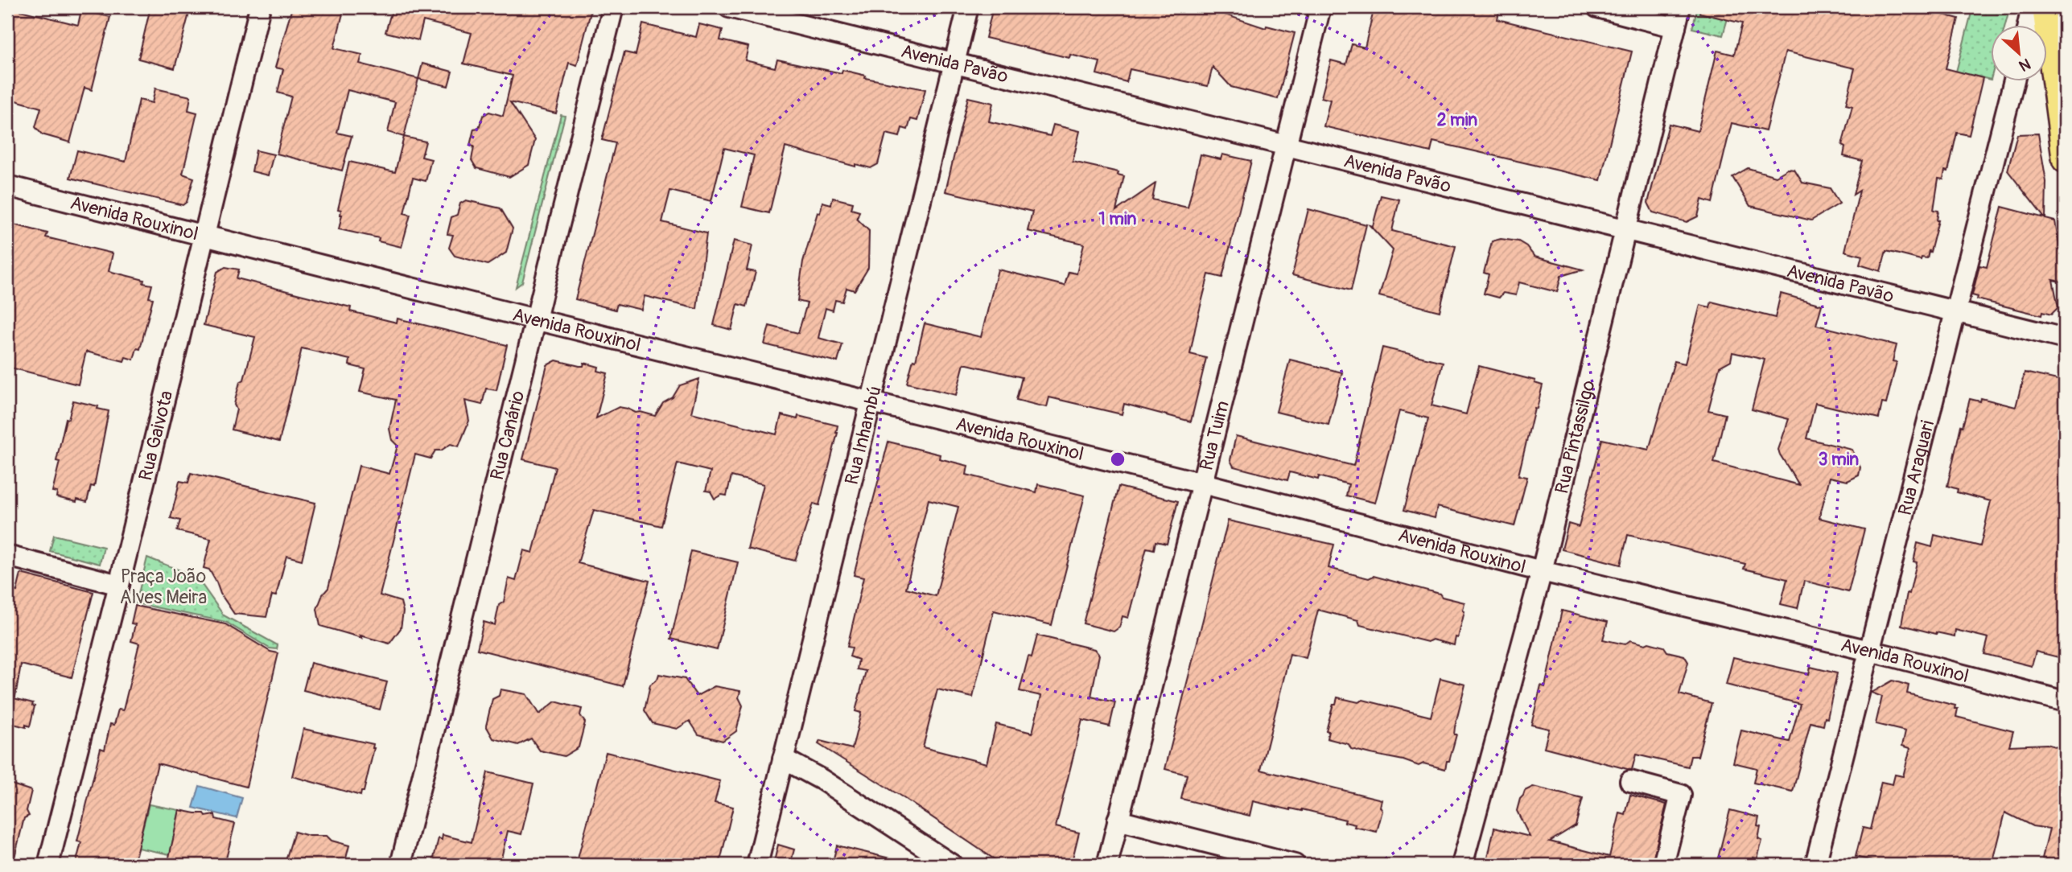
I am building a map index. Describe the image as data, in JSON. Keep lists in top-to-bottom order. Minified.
{"streets":{"street":["Avenida Pavão","Avenida Rouxinol","Rua Gaivota","Rua Canário","Rua Inhambú","Rua Tuim","Rua Pintassilgo","Rua Araguari"]},"crossings":[["Avenida Pavão","Rua Inhambú"],["Avenida Pavão","Rua Tuim"],["Avenida Pavão","Rua Pintassilgo"],["Avenida Pavão","Rua Araguari"],["Avenida Rouxinol","Rua Gaivota"],["Avenida Rouxinol","Rua Canário"],["Avenida Rouxinol","Rua Inhambú"],["Avenida Rouxinol","Rua Tuim"],["Avenida Rouxinol","Rua Pintassilgo"],["Avenida Rouxinol","Rua Araguari"]],"parks":["Praça João Alves Meira"],"north":"bottom right","rings":["2 min","1 min","3 min"]}
